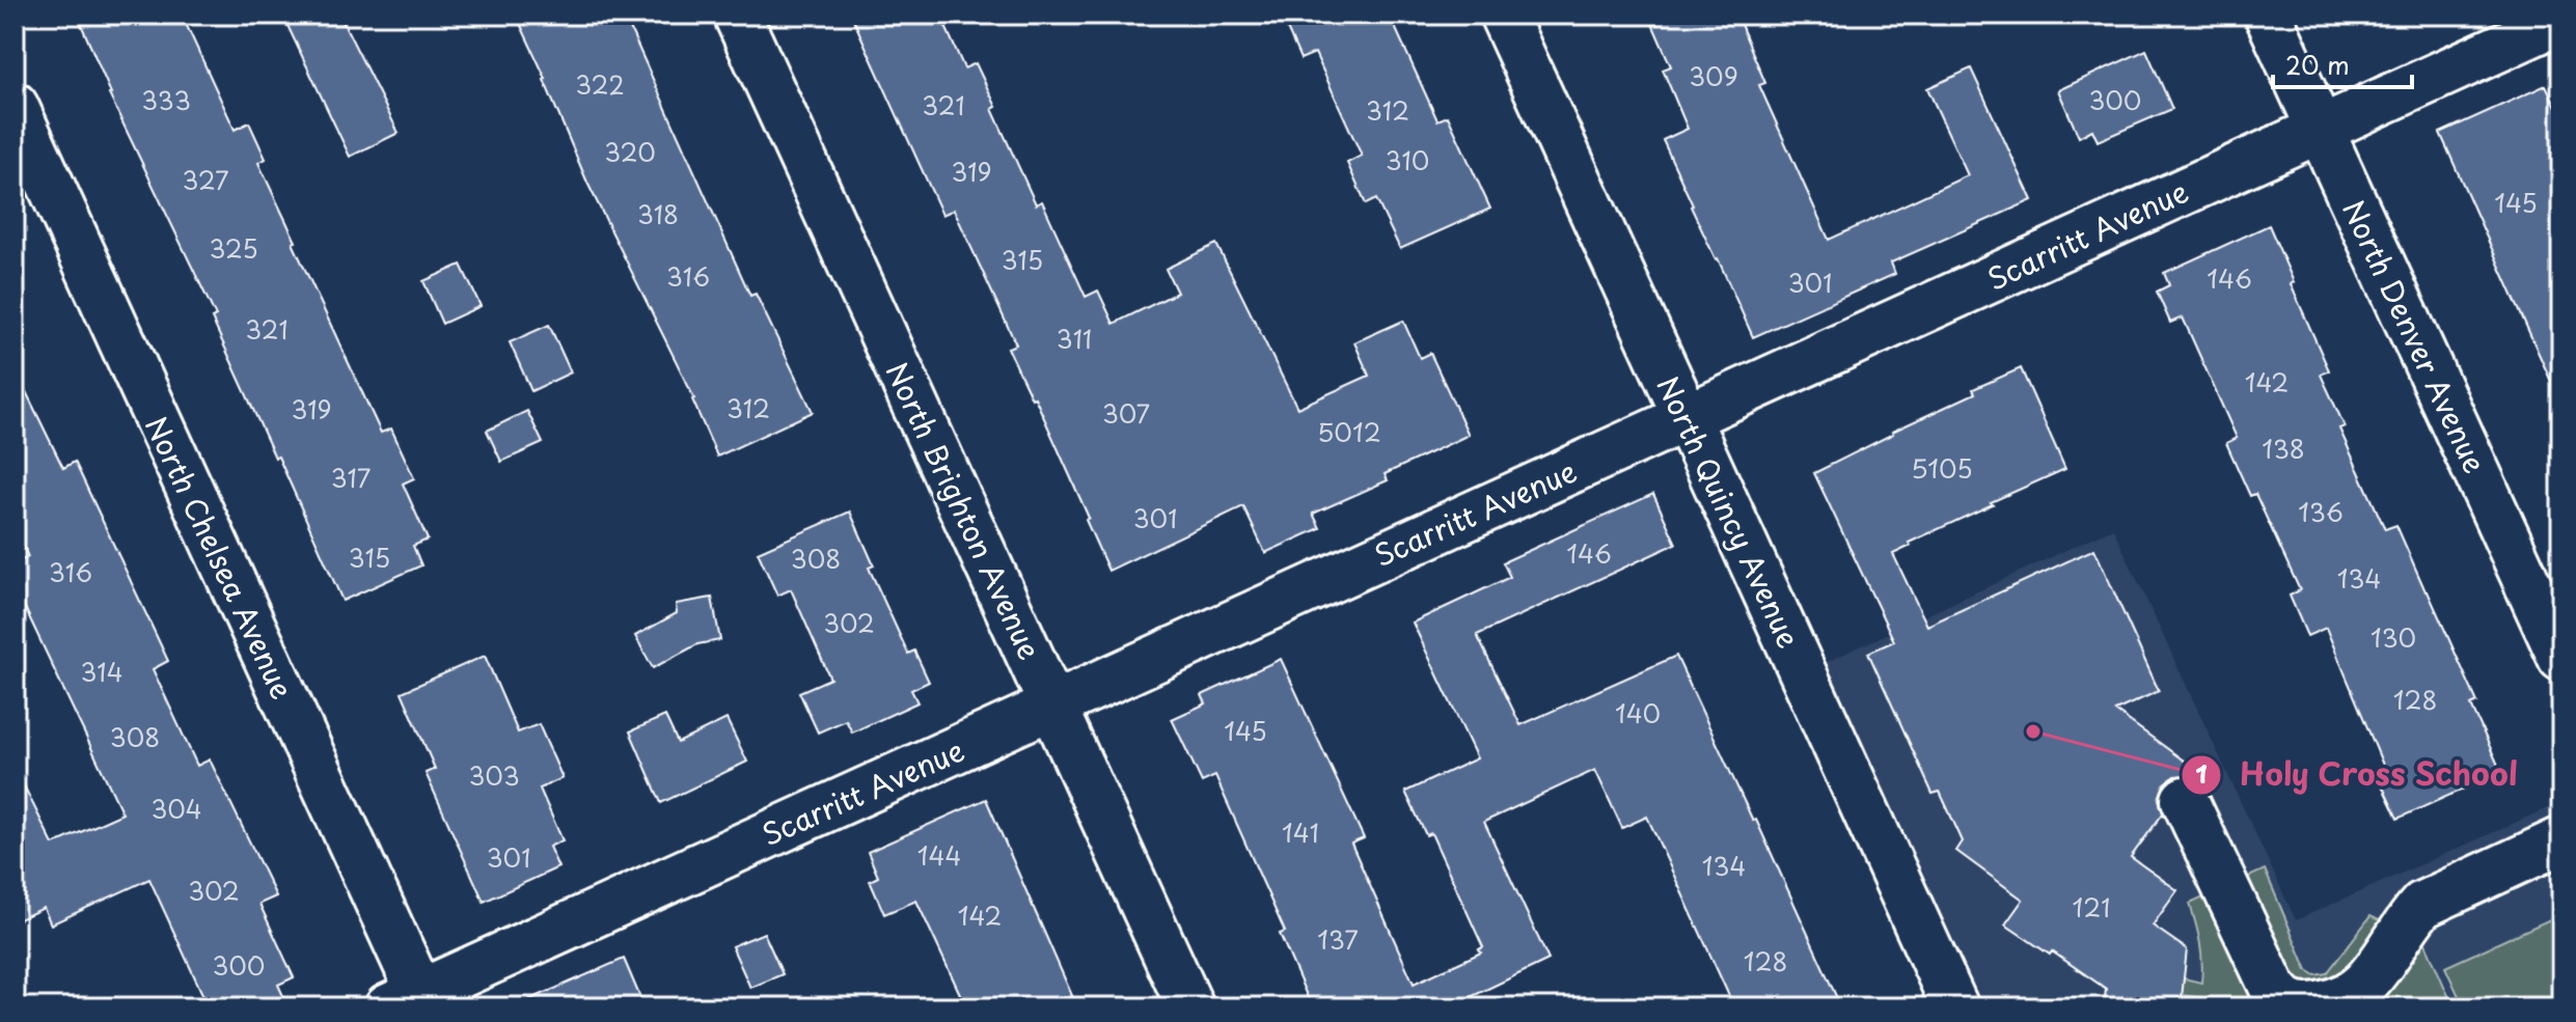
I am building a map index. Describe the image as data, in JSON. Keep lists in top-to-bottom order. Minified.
{"streets":{"street":["Scarritt Avenue","North Denver Avenue","North Brighton Avenue","North Quincy Avenue","North Chelsea Avenue"]},"crossings":[["Scarritt Avenue","North Denver Avenue"],["Scarritt Avenue","North Brighton Avenue"],["Scarritt Avenue","North Quincy Avenue"],["Scarritt Avenue","North Chelsea Avenue"]],"places":["Holy Cross School"],"house_numbers":["309","322","333","300","321","312","320","310","319","327","145","318","325","315","316","146","301","321","311","142","312","319","307","5012","138","5105","317","136","301","146","315","308","316","134","302","130","314","128","140","145","308","303","304","141","144","301","134","302","121","142","137","128","300"],"scale_bar":"20 m"}
